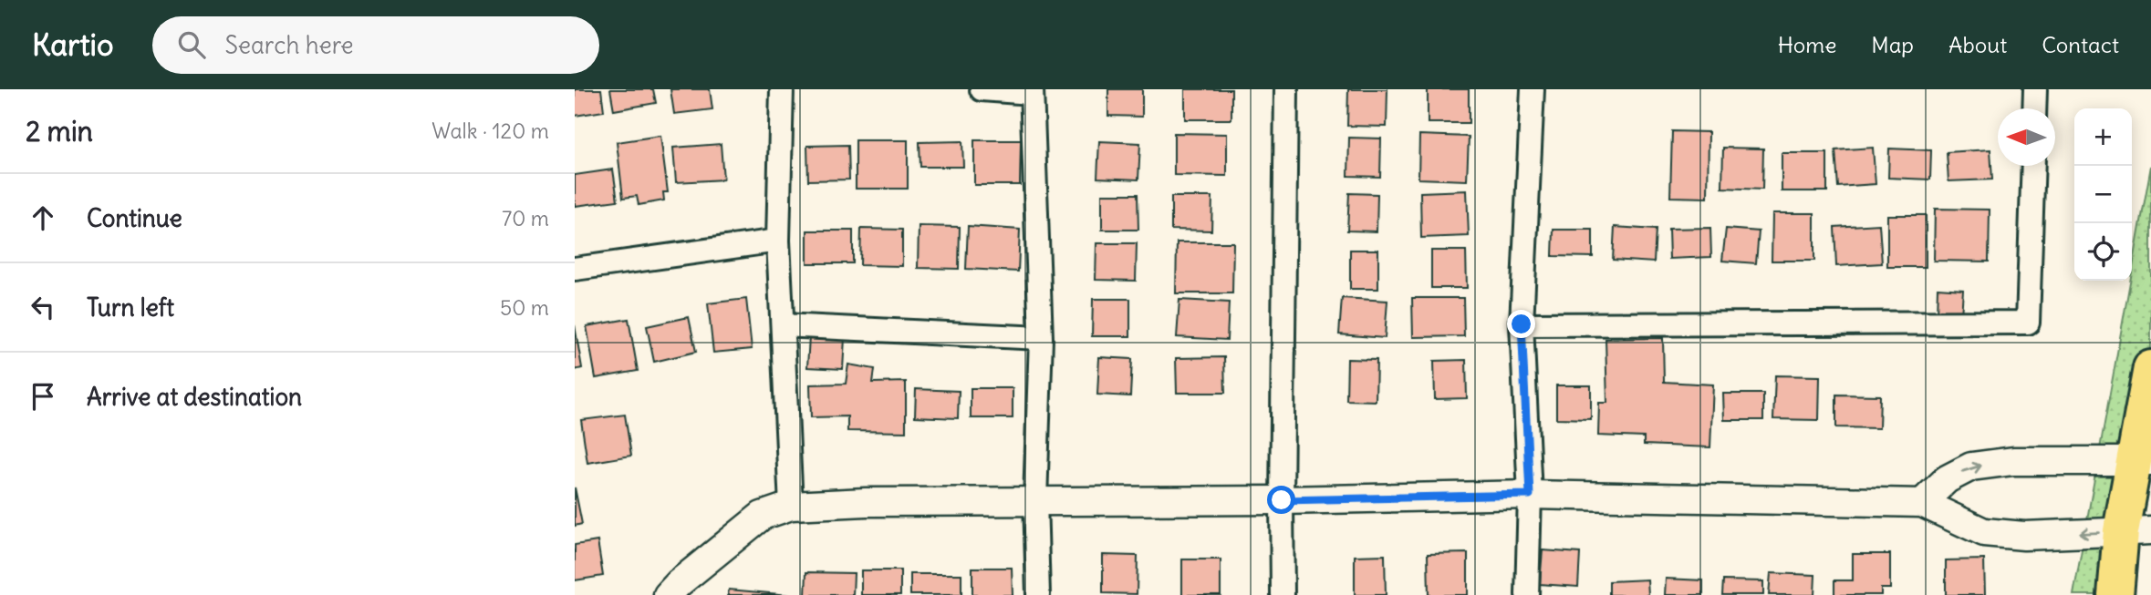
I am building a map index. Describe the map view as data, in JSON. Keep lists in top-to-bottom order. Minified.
{"north":"left","page":{"header":"Kartio","search":"Search here","nav":["Home","Map","About","Contact"],"heading":["2 min","Walk · 120 m"],"map_buttons":["+","−"],"list":[["Continue","70 m"],["Turn left","50 m"],"Arrive at destination"]}}
